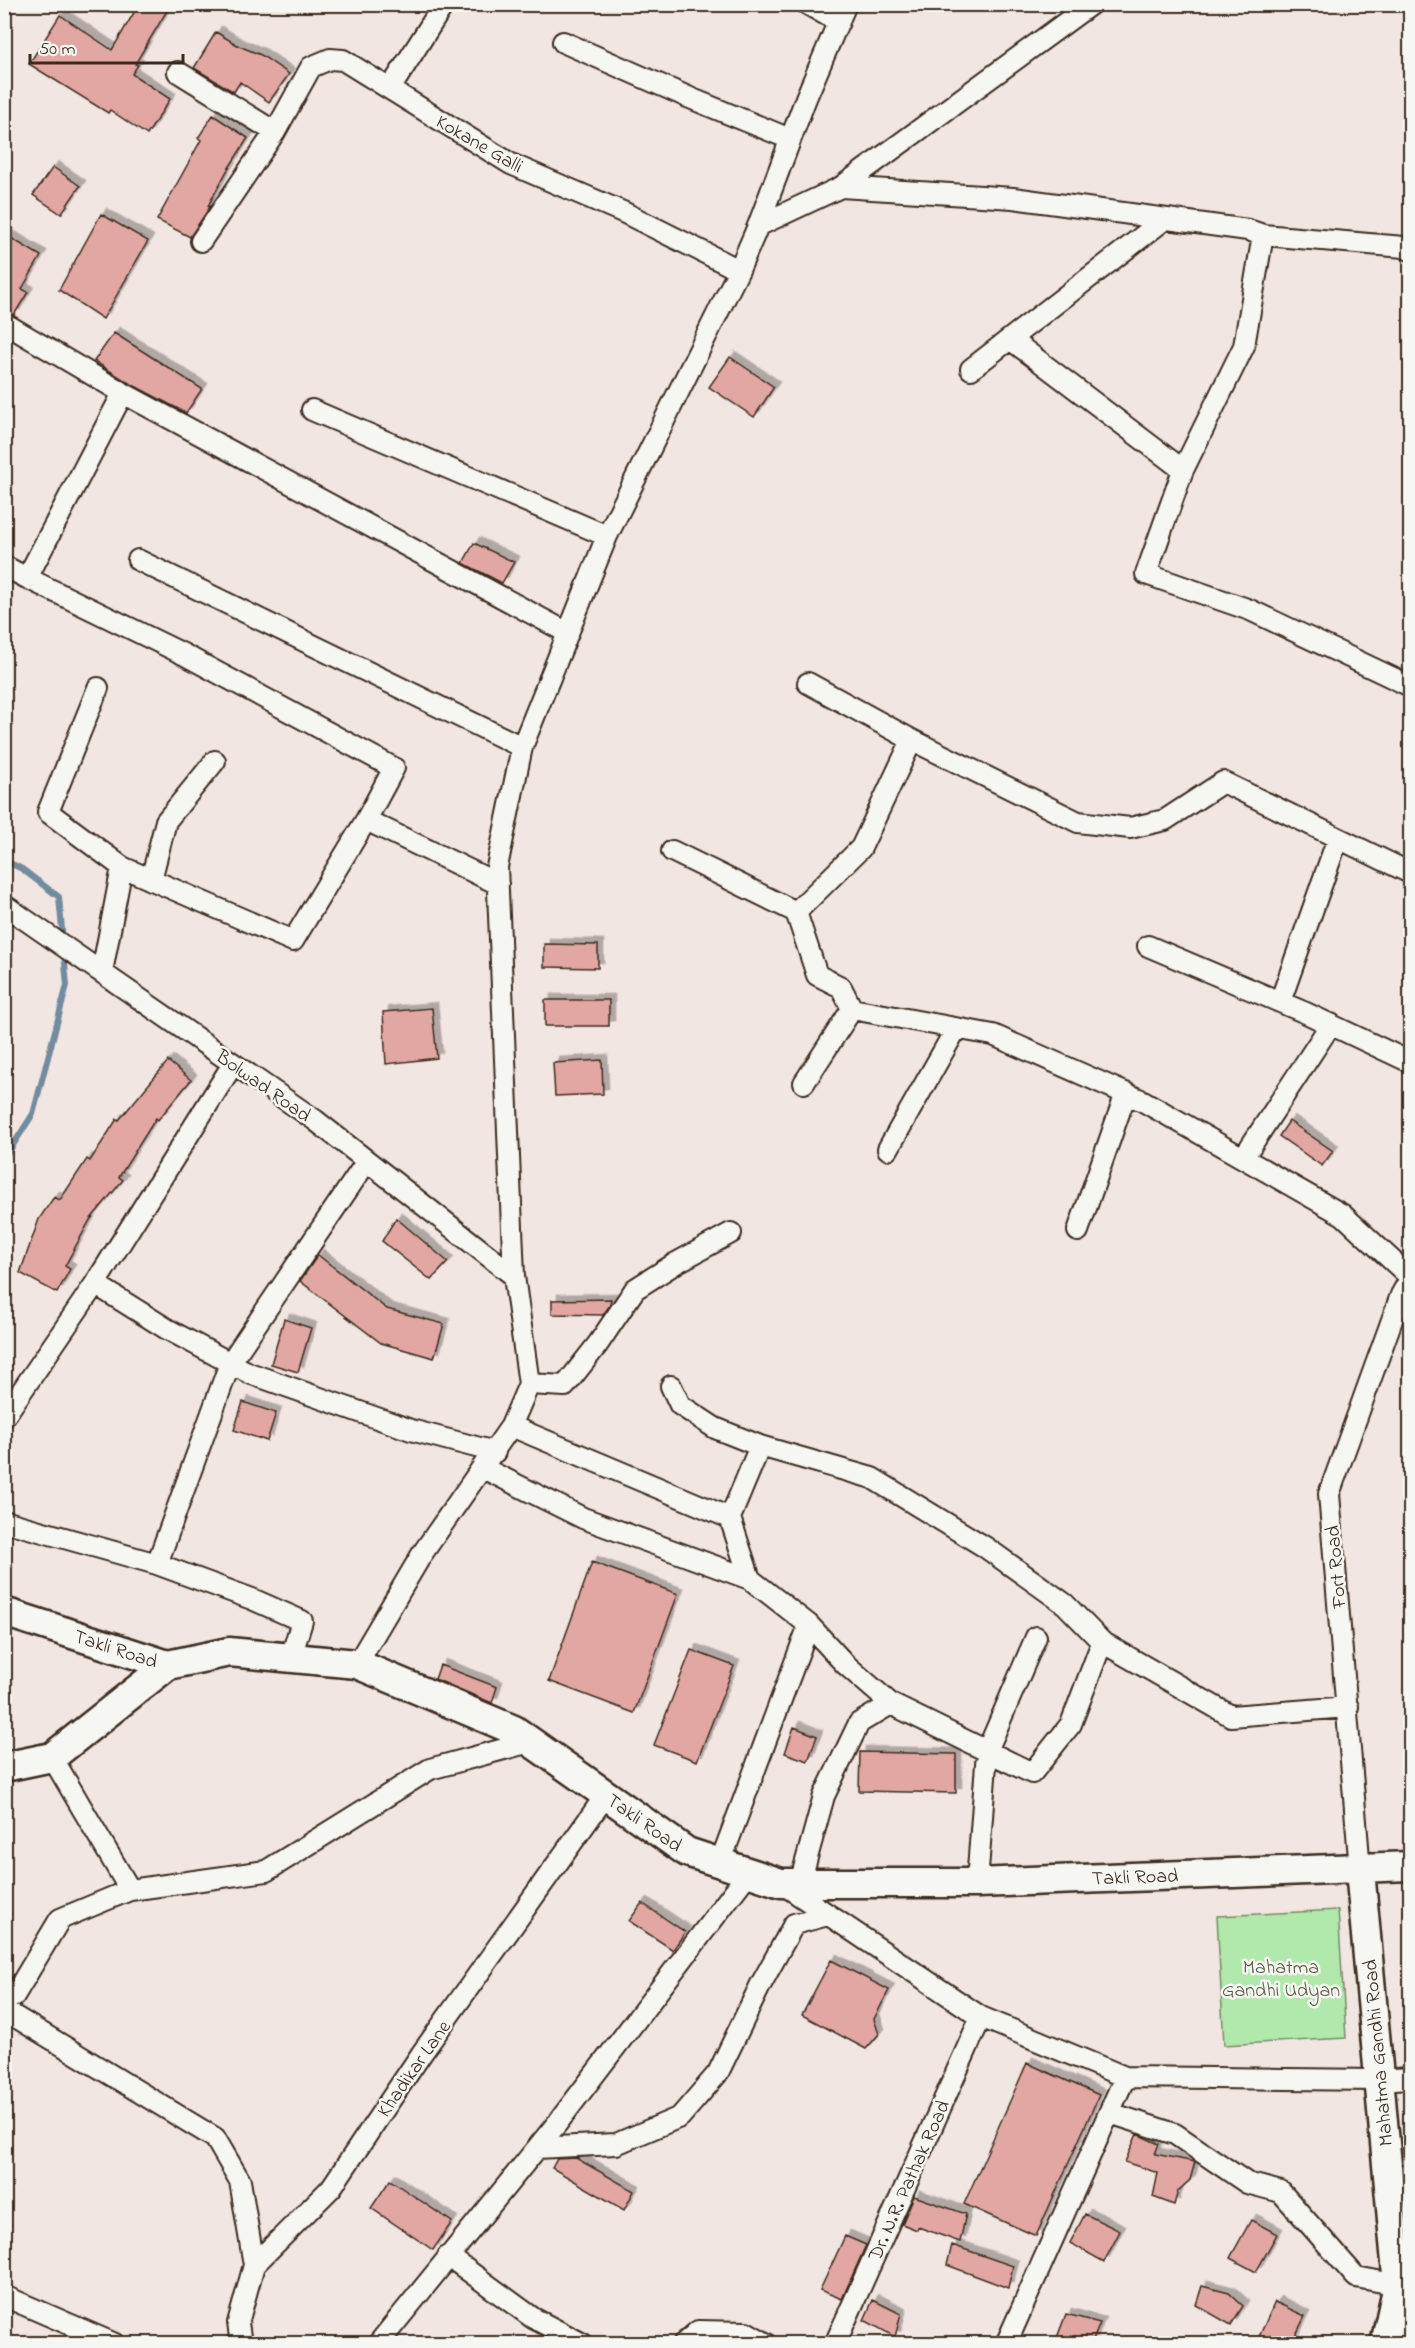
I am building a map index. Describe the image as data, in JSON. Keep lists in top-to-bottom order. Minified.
{"streets":{"main road":["Takli Road","Mahatma Gandhi Road"],"street":["Kokane Galli","Bolwad Road","Fort Road","Khadikar Lane","Dr. N.R. Pathak Road"]},"crossings":[["Fort Road","Takli Road"],["Fort Road","Mahatma Gandhi Road"],["Takli Road","Mahatma Gandhi Road"],["Takli Road","Khadikar Lane"]],"parks":["Mahatma Gandhi Udyan"],"scale_bar":"50 m"}
